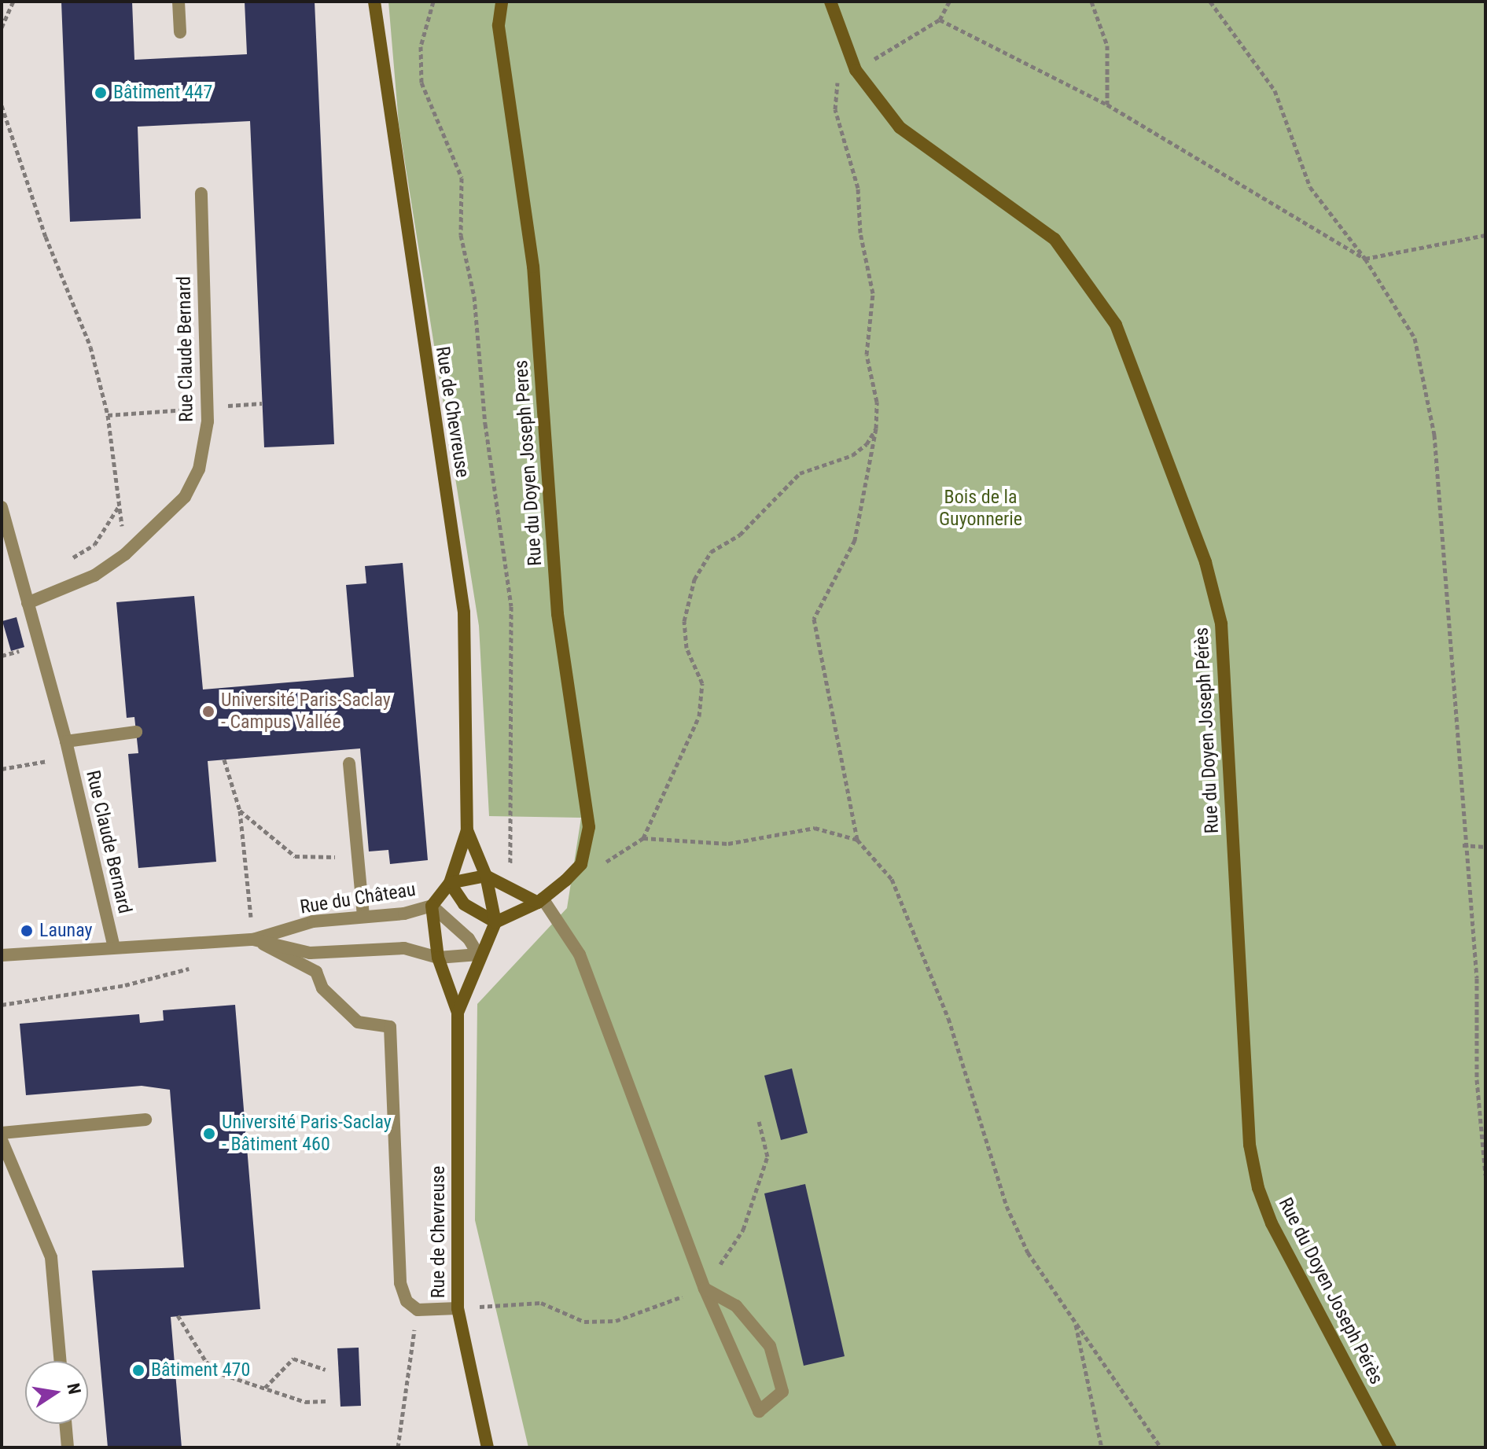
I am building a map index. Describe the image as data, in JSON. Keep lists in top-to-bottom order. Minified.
{"streets":{"street":["Rue Claude Bernard","Rue de Chevreuse","Rue du Doyen Joseph Peres","Rue du Doyen Joseph Pérès","Rue du Château"]},"crossings":[["Rue Claude Bernard","Rue du Château"]],"parks":["Bois de la Guyonnerie"],"places":["Bâtiment 447","Université Paris-Saclay - Campus Vallée","Launay","Université Paris-Saclay - Bâtiment 460","Bâtiment 470"],"north":"right"}
